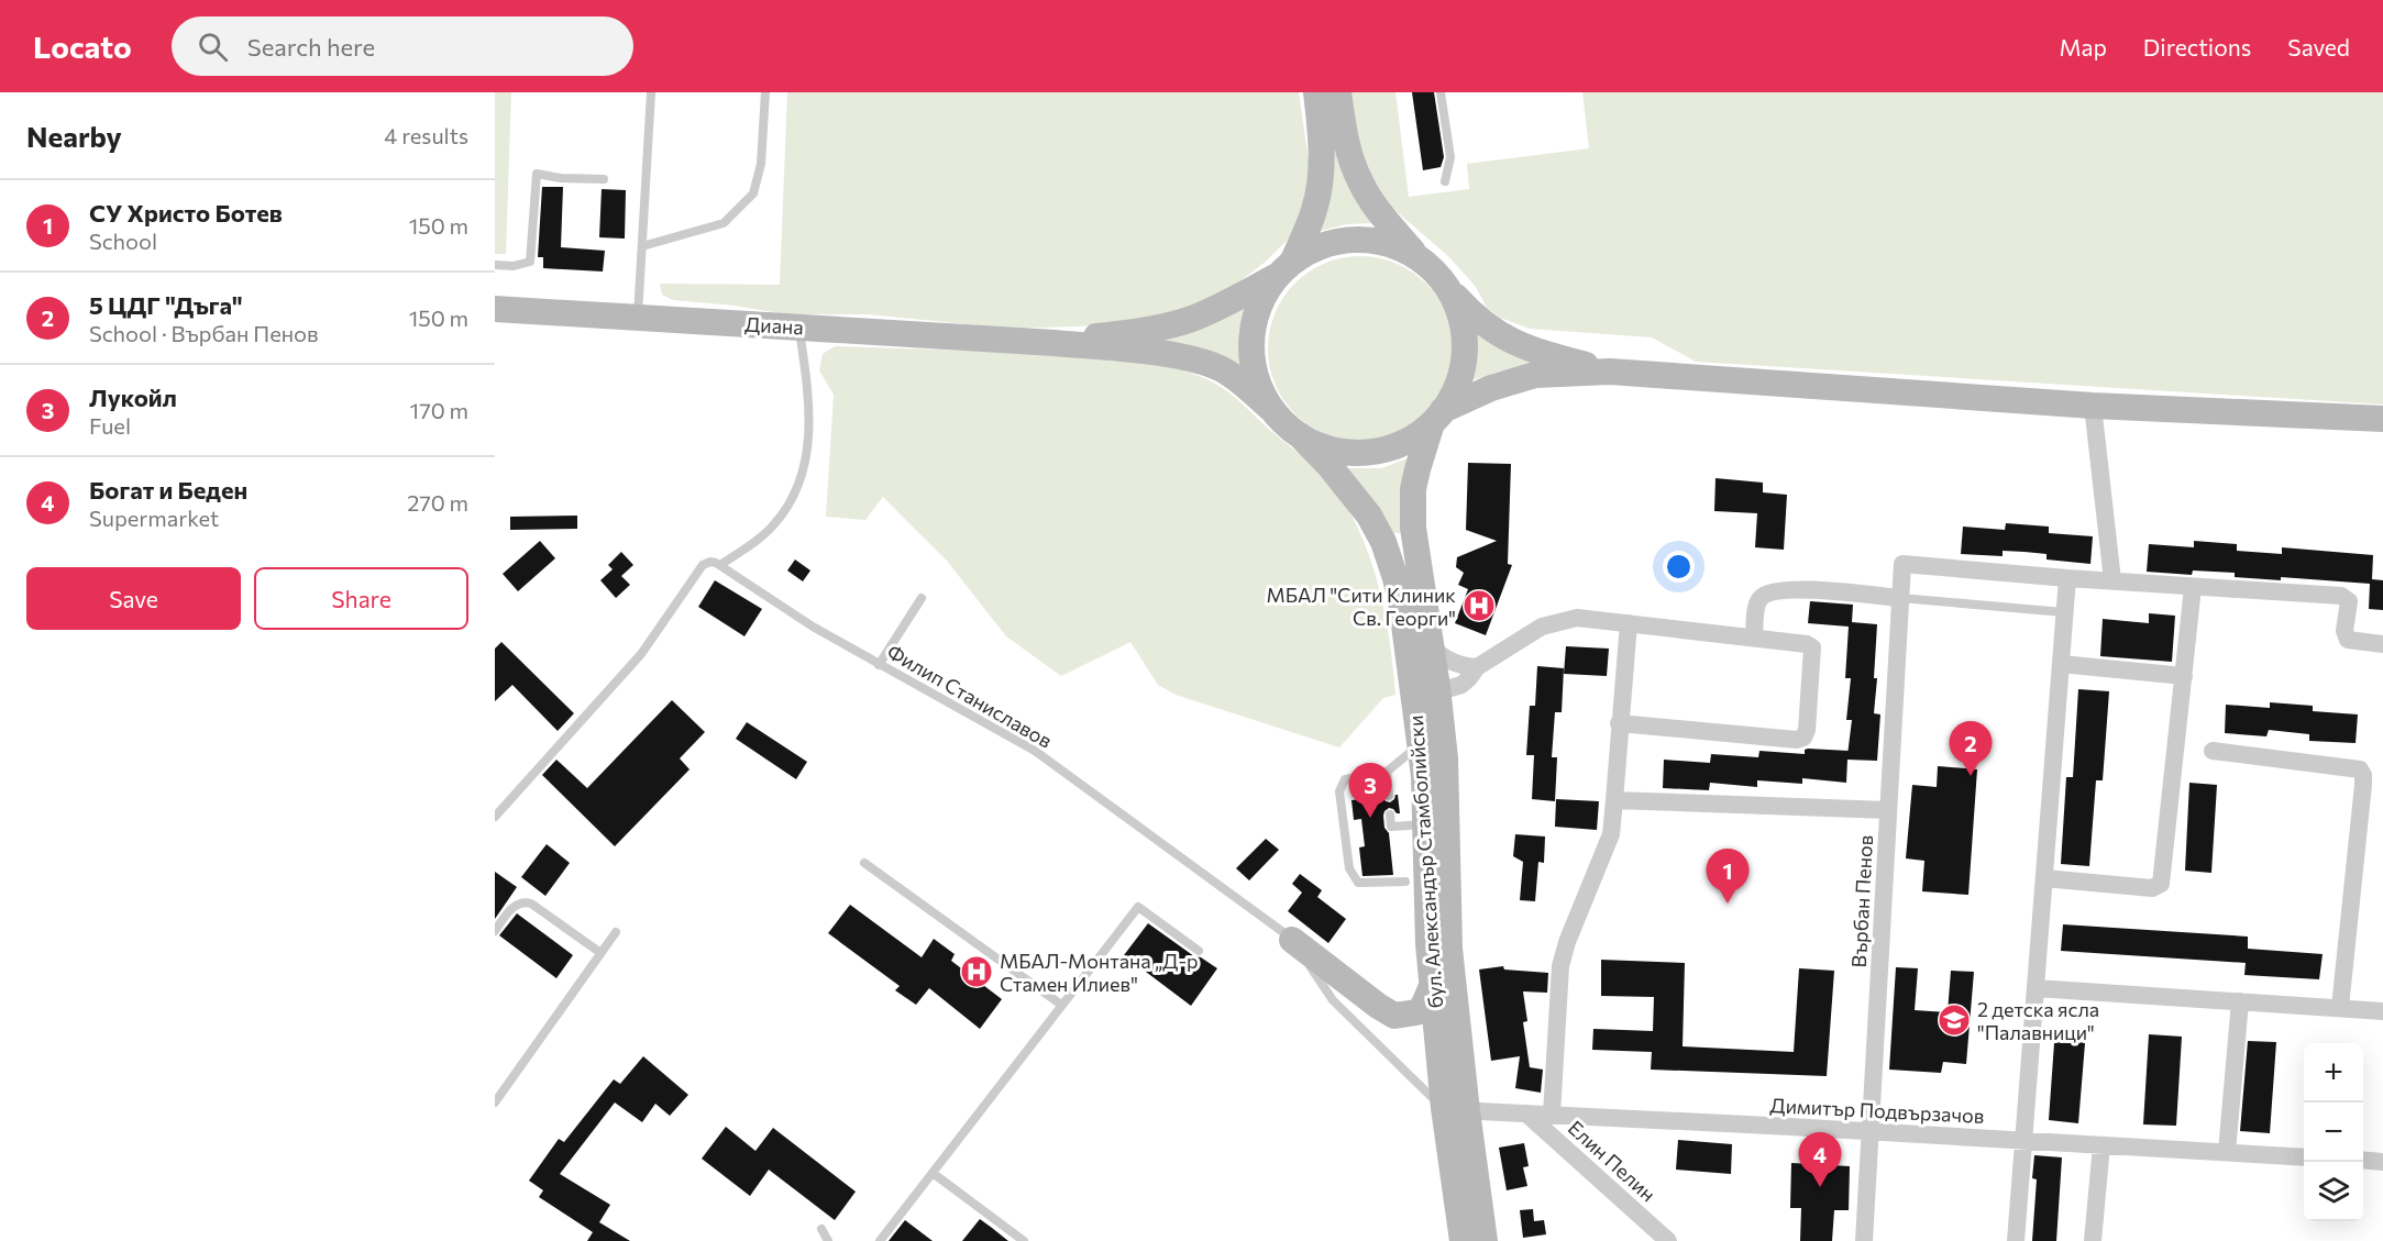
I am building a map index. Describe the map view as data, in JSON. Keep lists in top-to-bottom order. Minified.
{"streets":{"main road":["Диана","бул. Александър Стамболийски"],"street":["Върбан Пенов","Димитър Подвързачов","Елин Пелин"],"lane":["Филип Станиславов"]},"crossings":[["Филип Станиславов","бул. Александър Стамболийски"],["Филип Станиславов","Димитър Подвързачов"],["бул. Александър Стамболийски","Димитър Подвързачов"],["Върбан Пенов","Димитър Подвързачов"],["Димитър Подвързачов","Елин Пелин"]],"places":{"hospital":["МБАЛ \"Сити Клиник Св. Георги\"","МБАЛ-Монтана „Д-р Стамен Илиев\""],"school or university":["2 детска ясла \"Палавници\""]},"page":{"header":"Locato","search":"Search here","nav":["Map","Directions","Saved"],"heading":["Nearby","4 results"],"list":[{"mark":"1","name":"СУ Христо Ботев","note":"School","value":"150 m"},{"mark":"2","name":"5 ЦДГ \"Дъга\"","note":"School · Върбан Пенов","value":"150 m"},{"mark":"3","name":"Лукойл","note":"Fuel","value":"170 m"},{"mark":"4","name":"Богат и Беден","note":"Supermarket","value":"270 m"}],"buttons":["Save","Share"],"pins":["2","3","1","4"],"map_buttons":["+","−"]}}
